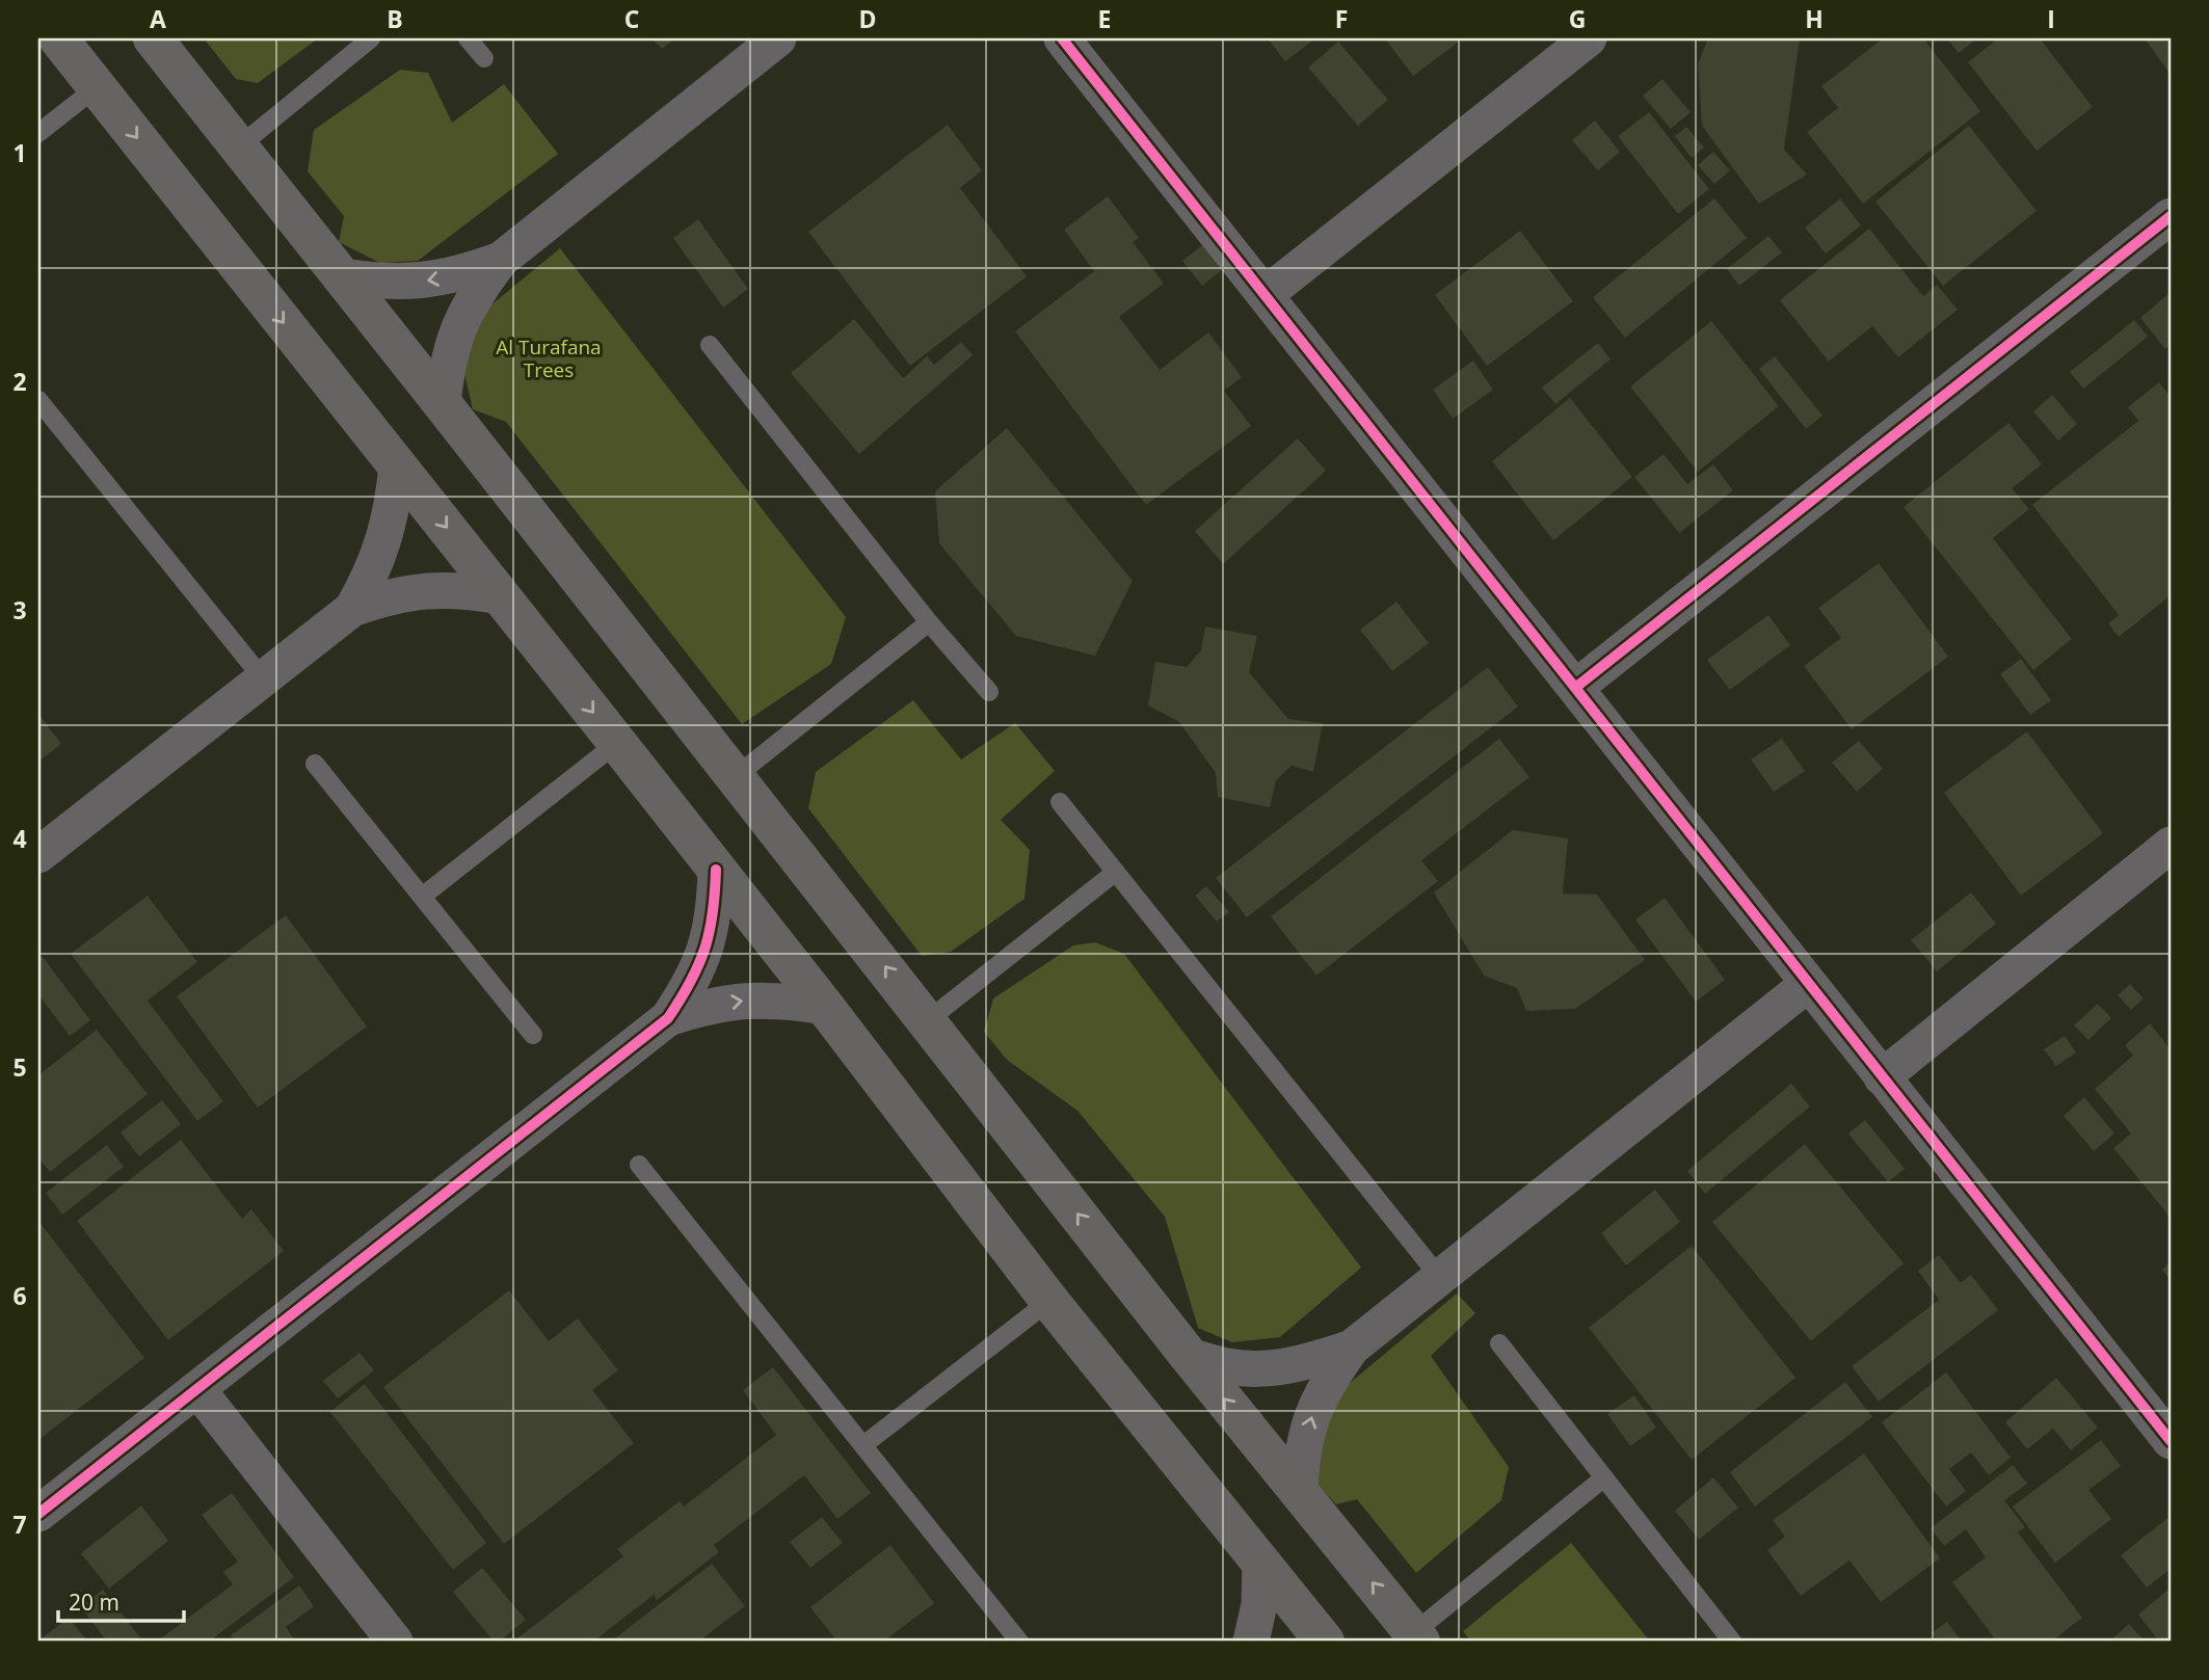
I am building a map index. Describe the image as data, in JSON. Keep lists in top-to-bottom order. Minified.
{"parks":["Al Turafana Trees"],"scale_bar":"20 m","grid":{"columns":["A","B","C","D","E","F","G","H","I"],"rows":["1","2","3","4","5","6","7"]}}
